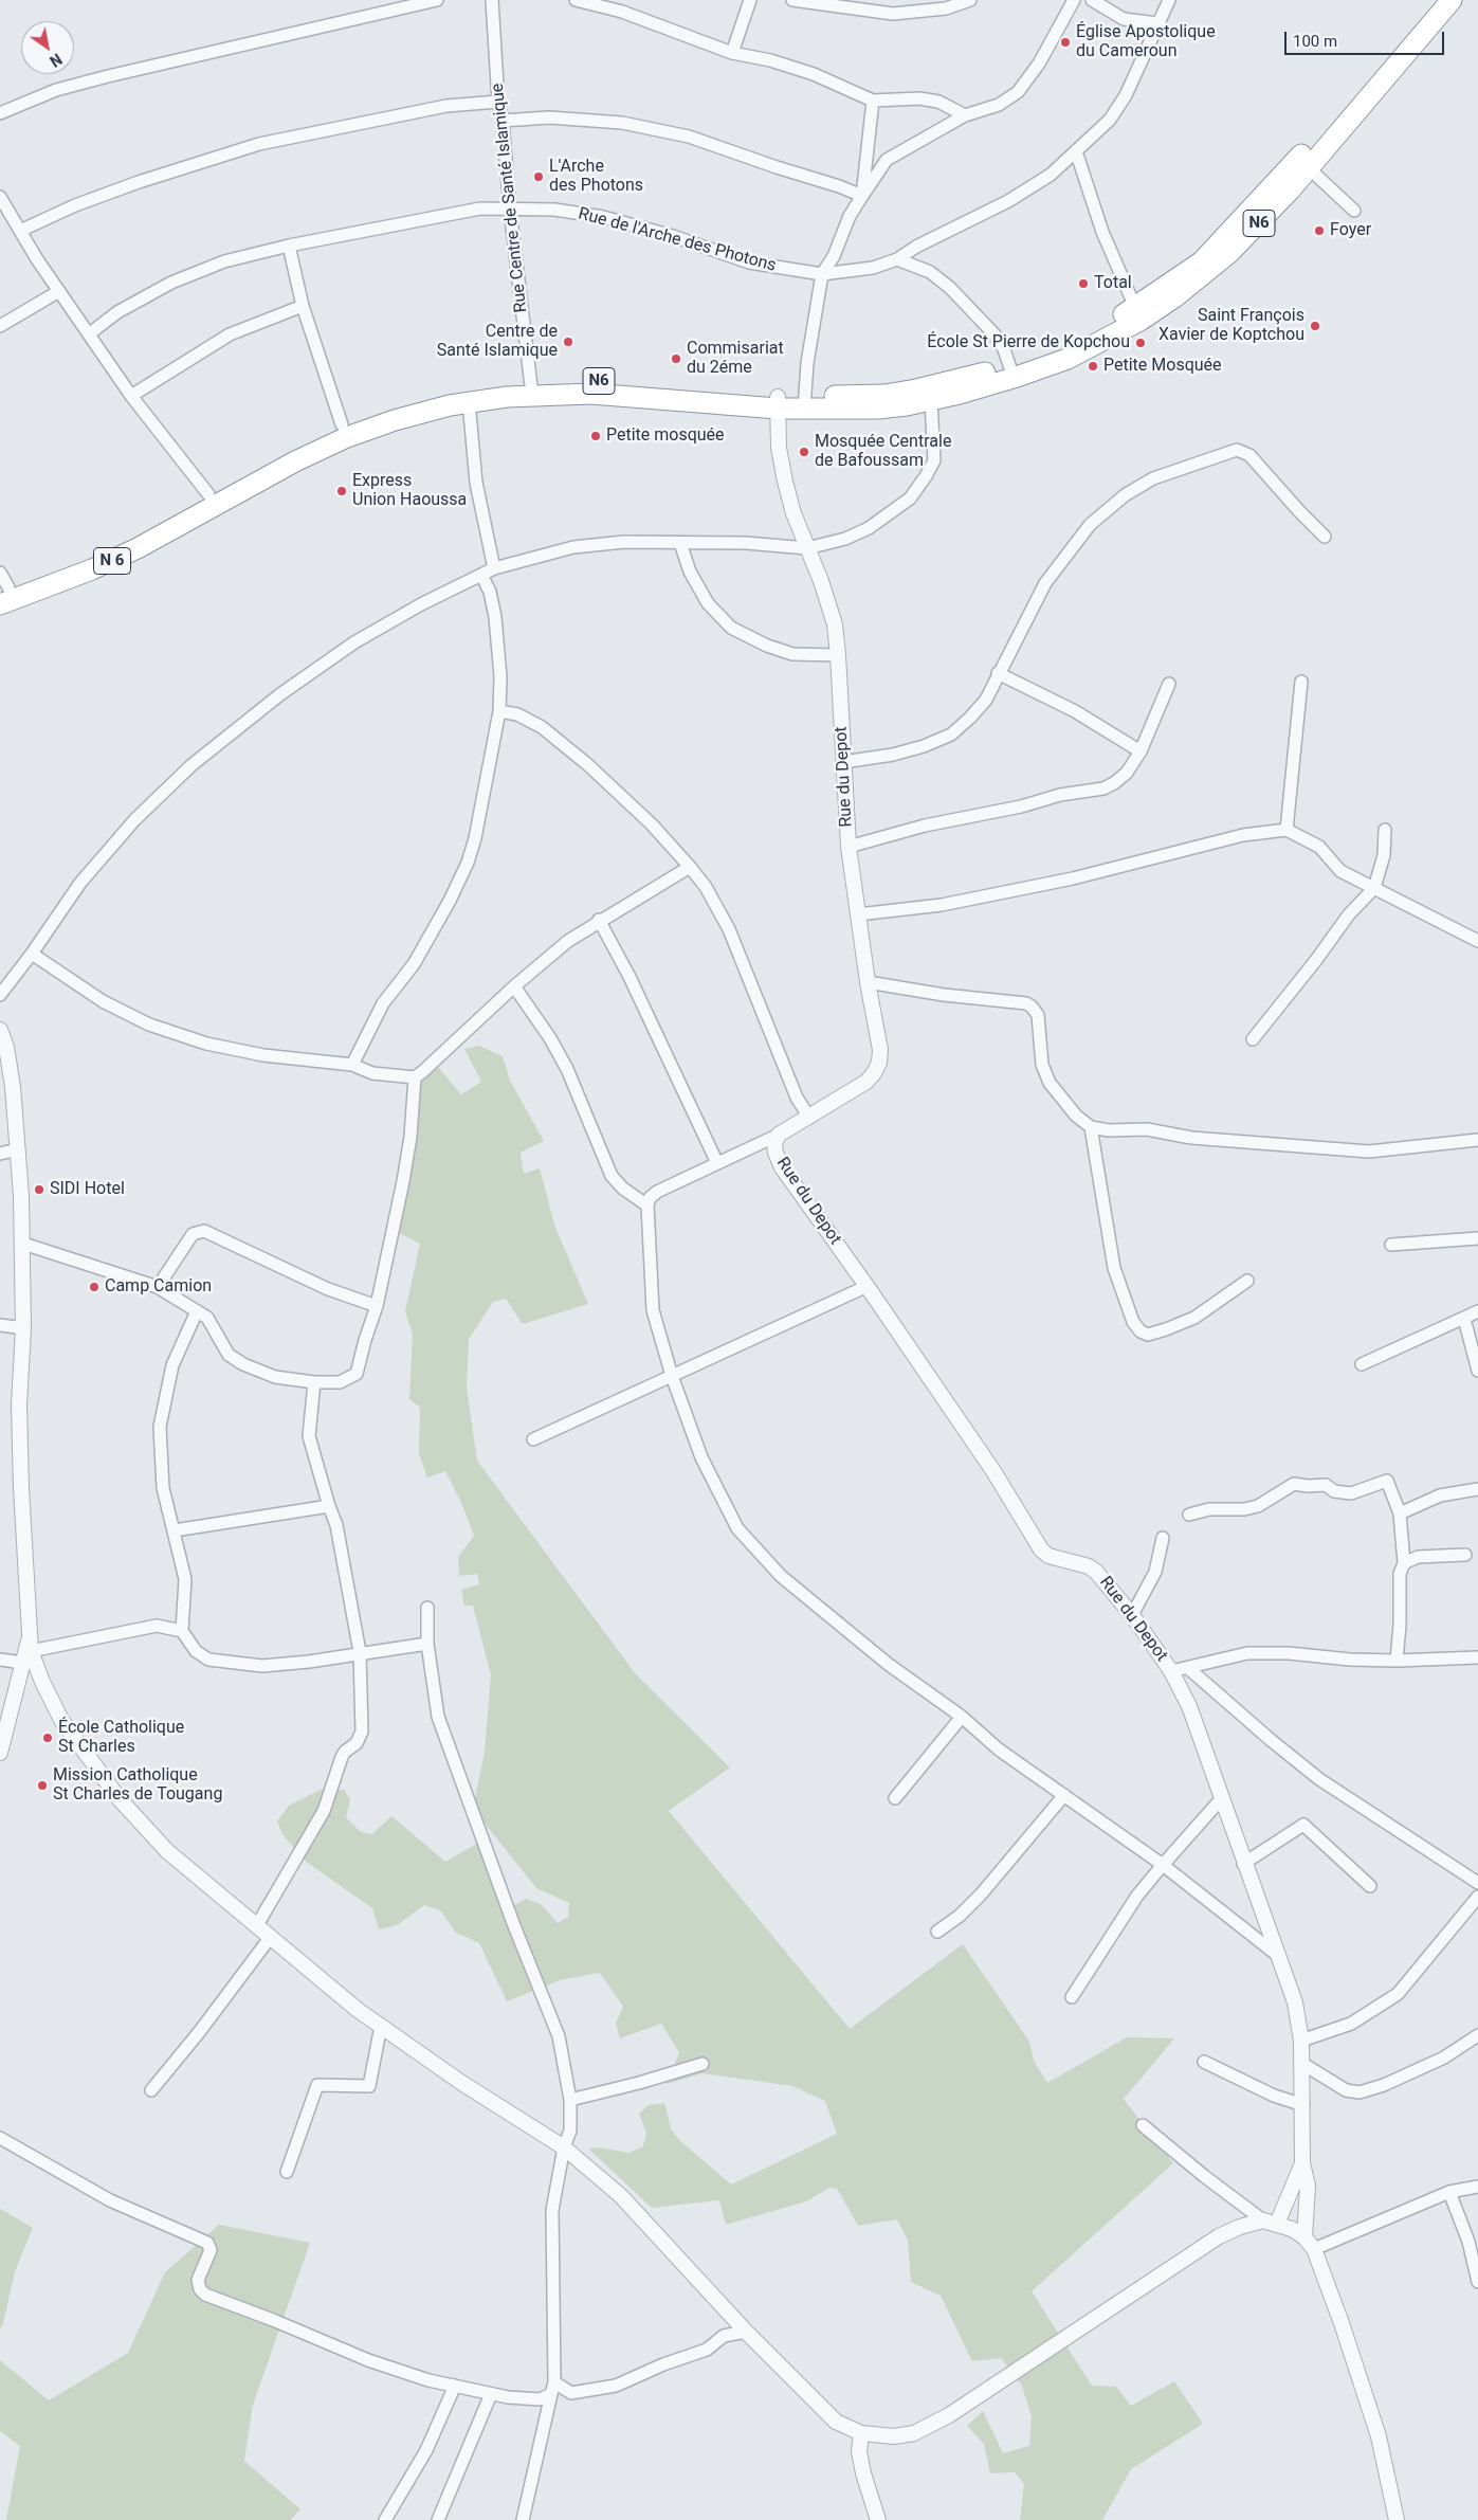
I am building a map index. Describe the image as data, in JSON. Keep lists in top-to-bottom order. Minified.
{"streets":{"highway":["N6","N 6"],"street":["Rue Centre de Santé Islamique","Rue de l'Arche des Photons","Rue du Depot"]},"crossings":[["Rue Centre de Santé Islamique","N6"],["Rue Centre de Santé Islamique","Rue de l'Arche des Photons"],["N6","N 6"],["N6","Rue du Depot"]],"places":["Église Apostolique du Cameroun","L'Arche des Photons","Foyer","Total","Saint François Xavier de Koptchou","Centre de Santé Islamique","École St Pierre de Kopchou","Commisariat du 2éme","Petite Mosquée","Petite mosquée","Mosquée Centrale de Bafoussam","Express Union Haoussa","SIDI Hotel","Camp Camion","École Catholique St Charles","Mission Catholique St Charles de Tougang"],"scale_bar":"100 m","north":"bottom right"}
